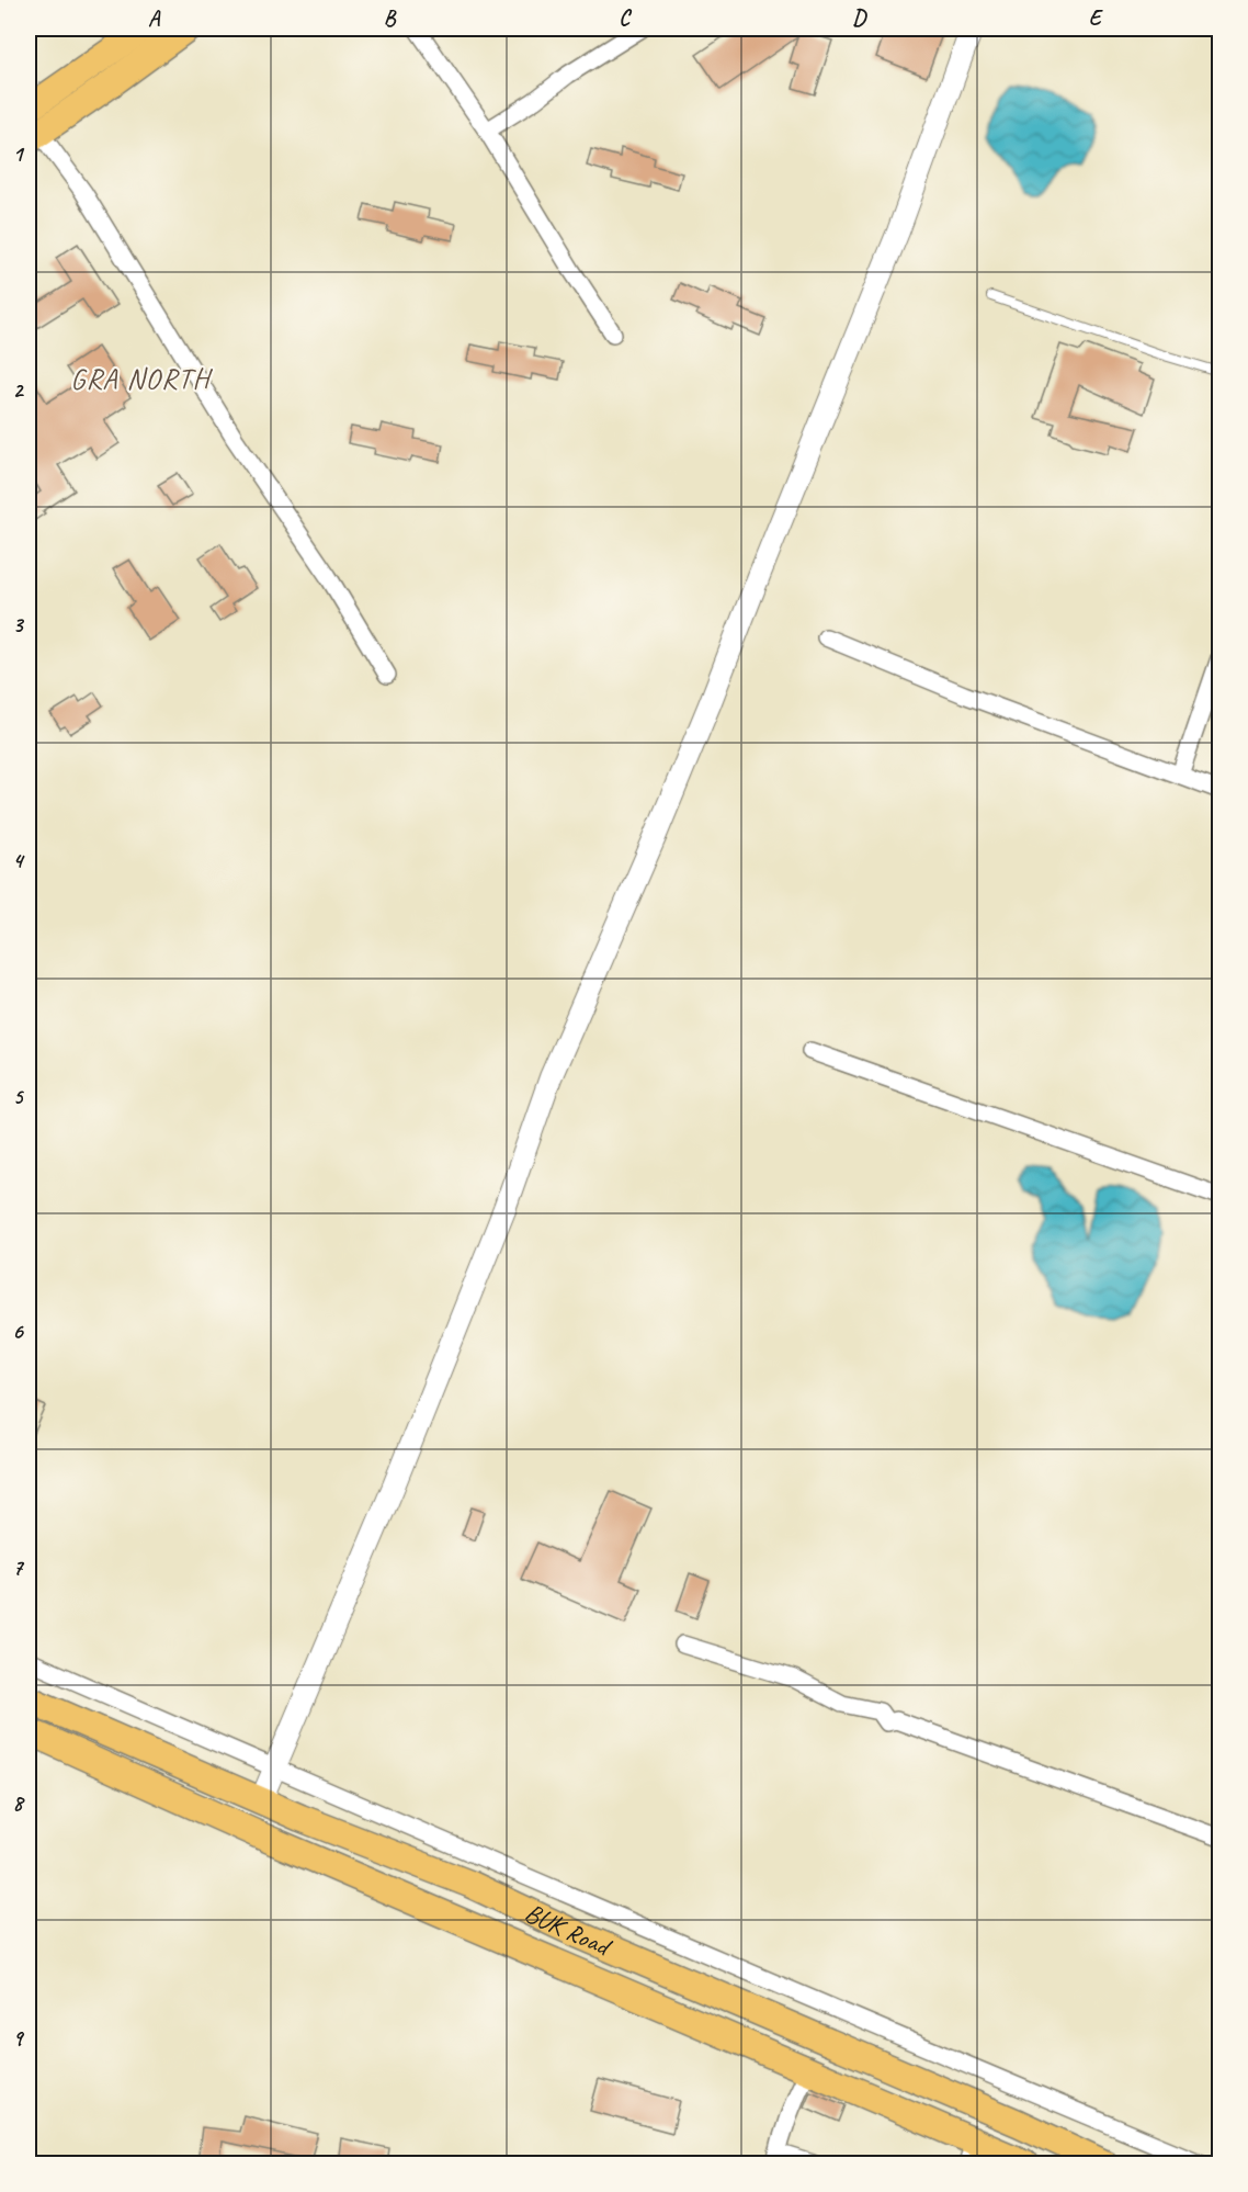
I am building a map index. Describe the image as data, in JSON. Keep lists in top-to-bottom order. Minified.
{"streets":{"main road":["BUK Road"]},"districts":["GRA NORTH"],"grid":{"columns":["A","B","C","D","E"],"rows":["1","2","3","4","5","6","7","8","9"]}}
